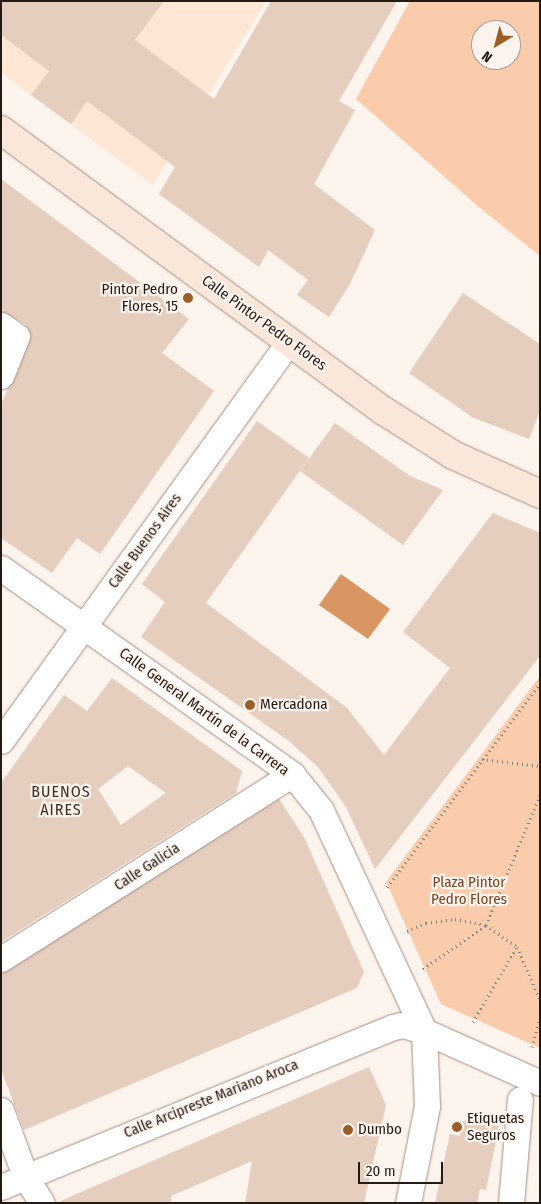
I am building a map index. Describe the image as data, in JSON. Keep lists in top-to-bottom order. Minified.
{"streets":{"main road":["Calle Pintor Pedro Flores"],"street":["Calle Buenos Aires","Calle General Martín de la Carrera","Calle Galicia","Calle Arcipreste Mariano Aroca"]},"crossings":[["Calle Pintor Pedro Flores","Calle Buenos Aires"],["Calle Buenos Aires","Calle General Martín de la Carrera"],["Calle General Martín de la Carrera","Calle Galicia"],["Calle General Martín de la Carrera","Calle Arcipreste Mariano Aroca"]],"districts":["BUENOS AIRES"],"parks":["Plaza Pintor Pedro Flores"],"places":["Pintor Pedro Flores, 15","Mercadona","Etiquetas Seguros","Dumbo"],"scale_bar":"20 m","north":"bottom left"}
